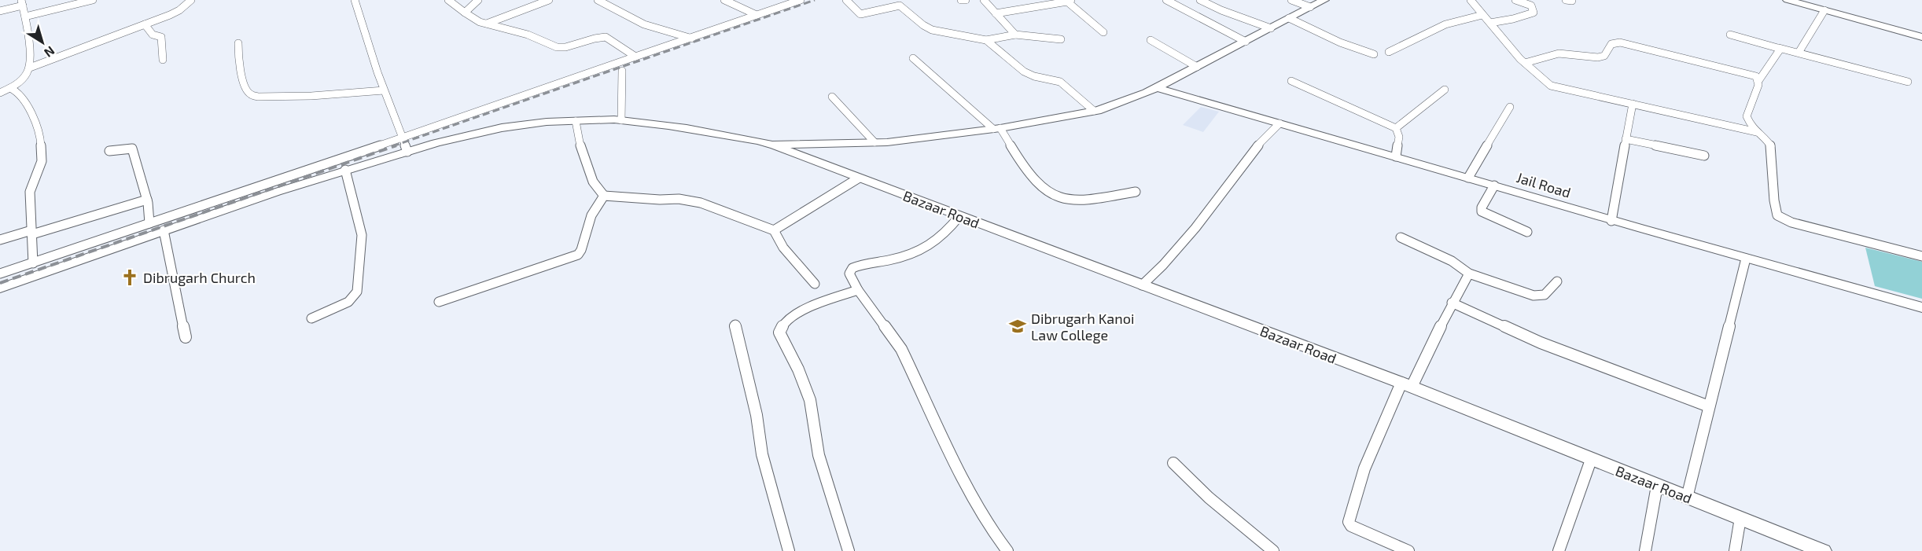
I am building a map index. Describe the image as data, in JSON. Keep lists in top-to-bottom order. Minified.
{"streets":{"main road":["Jail Road","Bazaar Road"]},"places":{"church":["Dibrugarh Church"],"school or university":["Dibrugarh Kanoi Law College"]},"north":"bottom right"}
